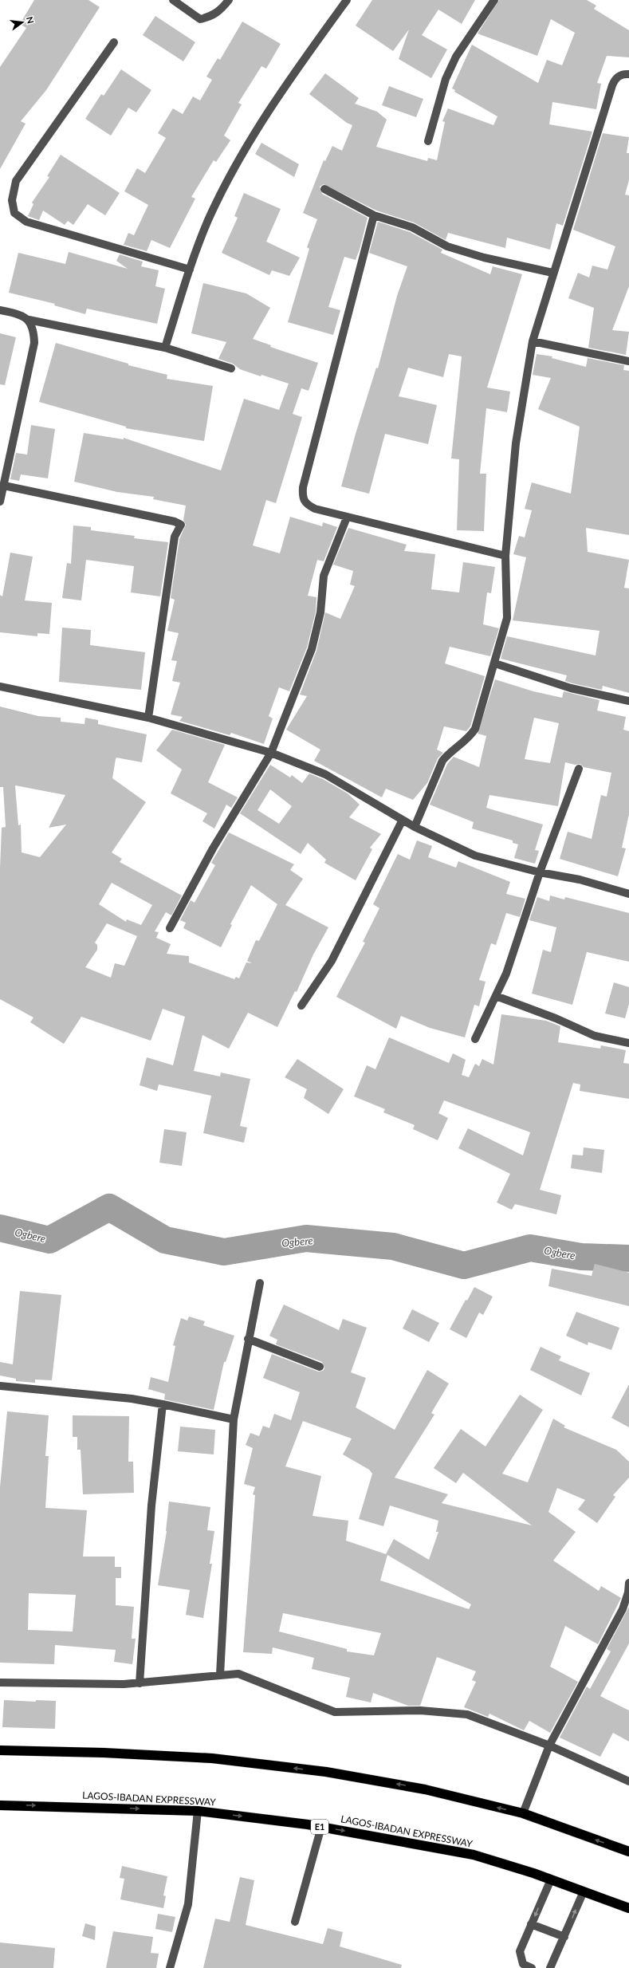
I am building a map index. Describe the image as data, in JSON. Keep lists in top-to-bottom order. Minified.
{"streets":{"highway":["LAGOS-IBADAN EXPRESSWAY","E1"]},"water":["Ogbere"],"north":"right"}
